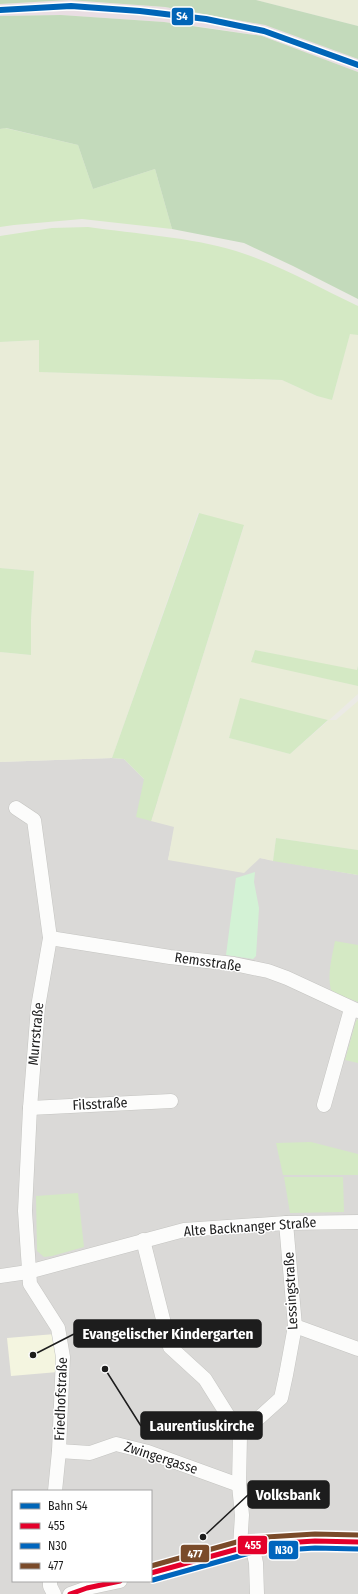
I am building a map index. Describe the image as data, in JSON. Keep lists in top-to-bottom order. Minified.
{"streets":{"street":["Remsstraße","Murrstraße","Filsstraße","Alte Backnanger Straße","Lessingstraße","Friedhofstraße","Zwingergasse"]},"crossings":[["Remsstraße","Murrstraße"],["Murrstraße","Filsstraße"],["Murrstraße","Alte Backnanger Straße"],["Murrstraße","Friedhofstraße"],["Alte Backnanger Straße","Lessingstraße"],["Alte Backnanger Straße","Friedhofstraße"],["Friedhofstraße","Zwingergasse"]],"places":["Evangelischer Kindergarten","Laurentiuskirche","Volksbank"],"lines":["rail line S4","transit line 477","transit line 455","transit line N30"],"legend":["Bahn S4","455","N30","477"]}
